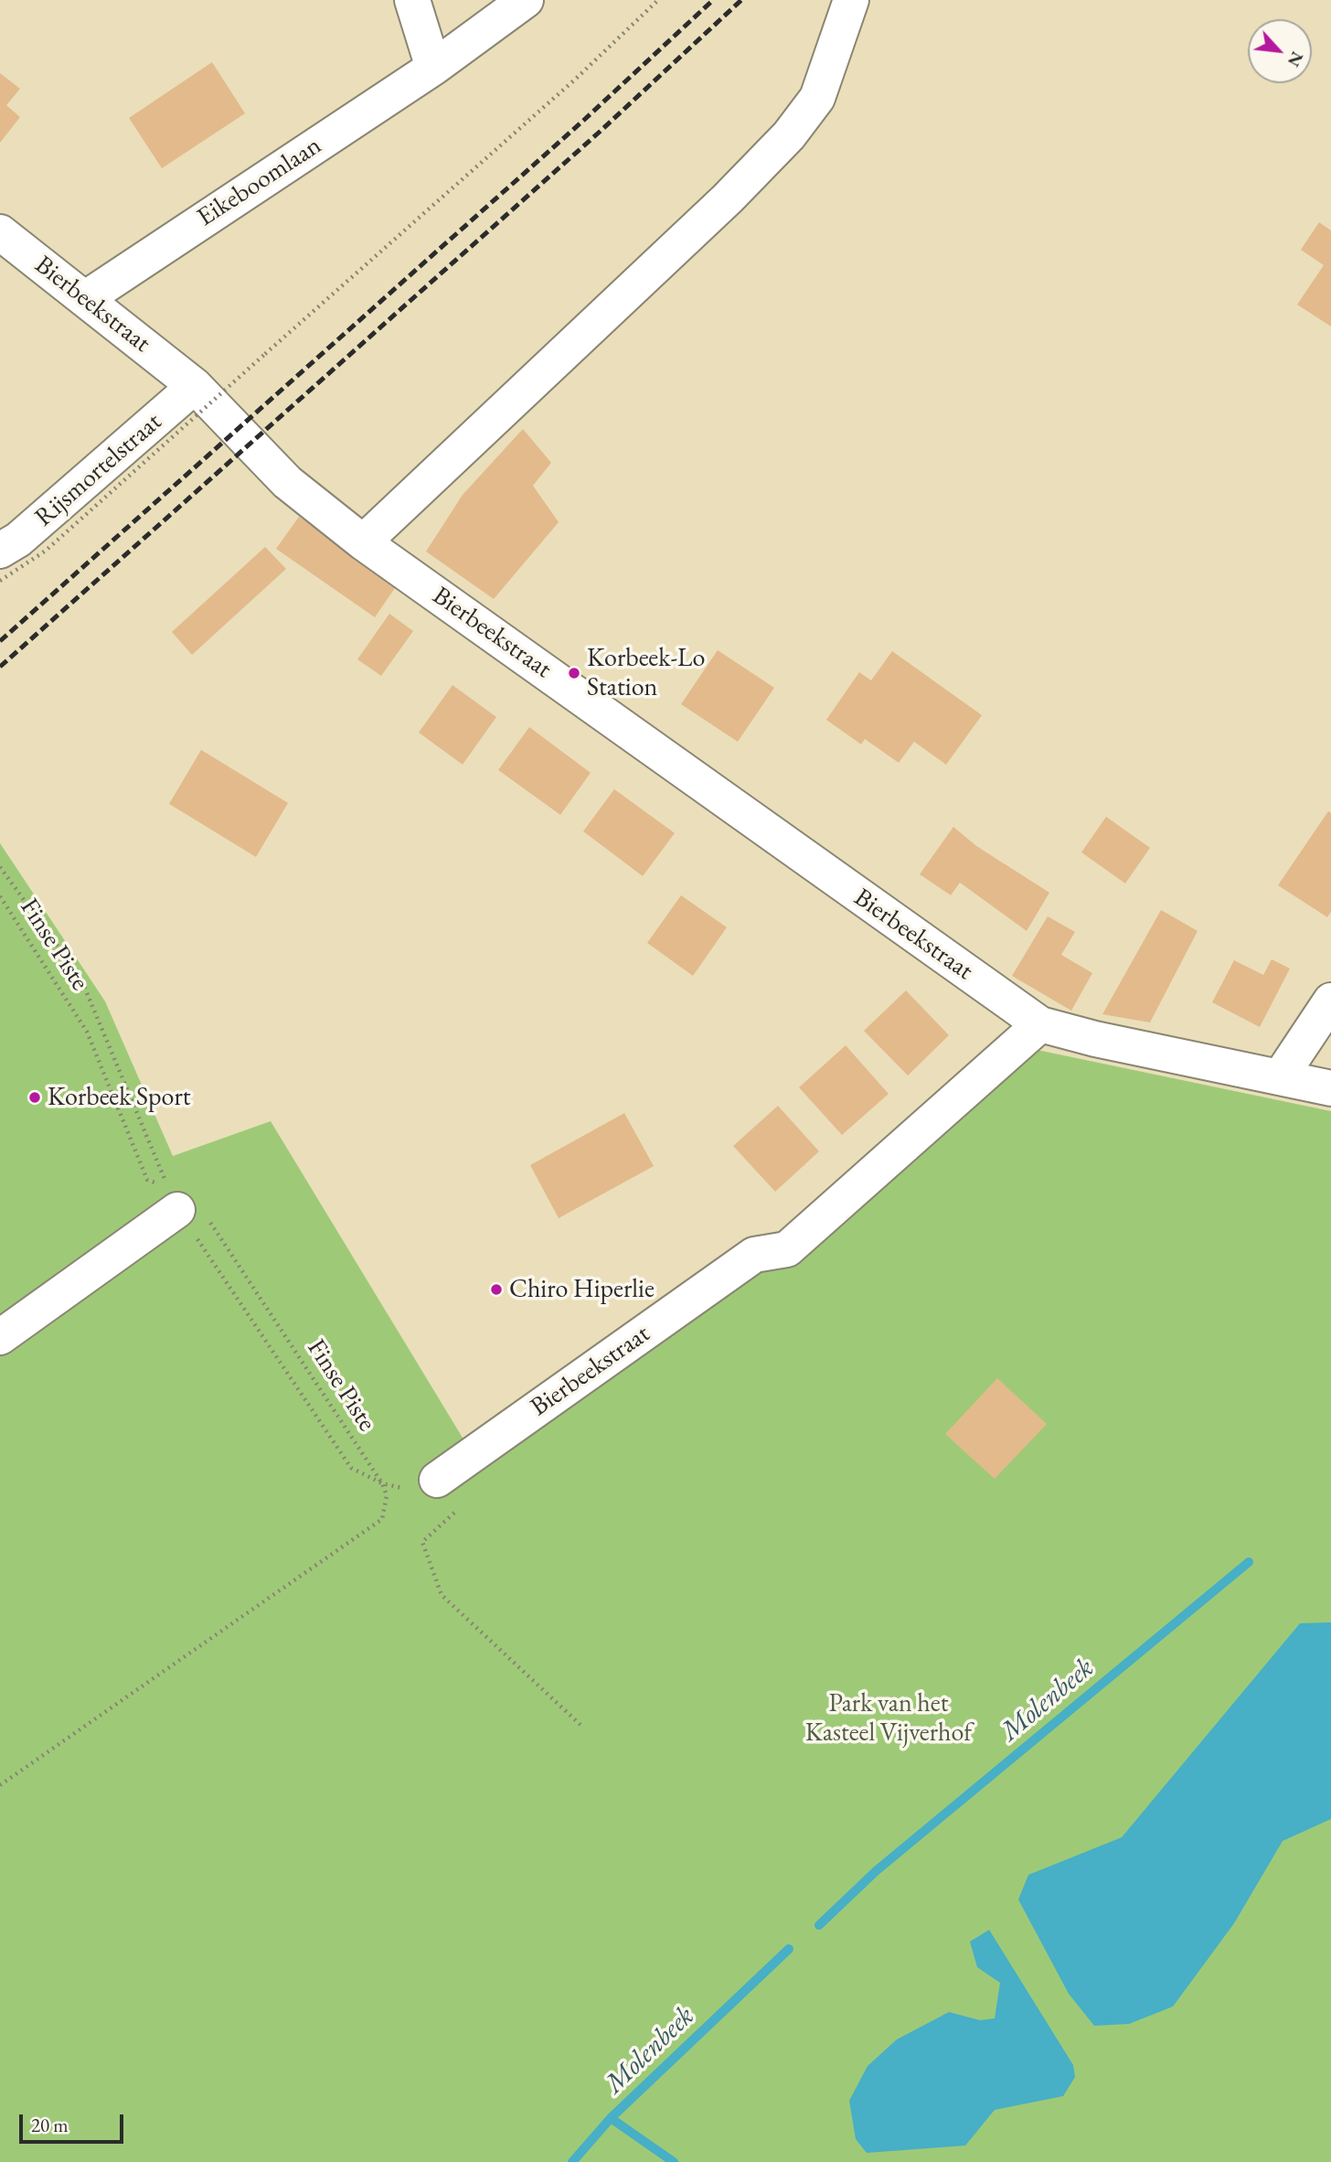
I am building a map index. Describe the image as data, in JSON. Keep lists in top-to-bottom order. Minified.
{"streets":{"street":["Eikeboomlaan","Bierbeekstraat","Rijsmortelstraat"],"path":["Finse Piste"]},"crossings":[["Eikeboomlaan","Bierbeekstraat"],["Bierbeekstraat","Rijsmortelstraat"]],"water":["Molenbeek"],"parks":["Park van het Kasteel Vijverhof"],"places":["Korbeek-Lo Station","Korbeek Sport","Chiro Hiperlie"],"scale_bar":"20 m","north":"bottom right"}
